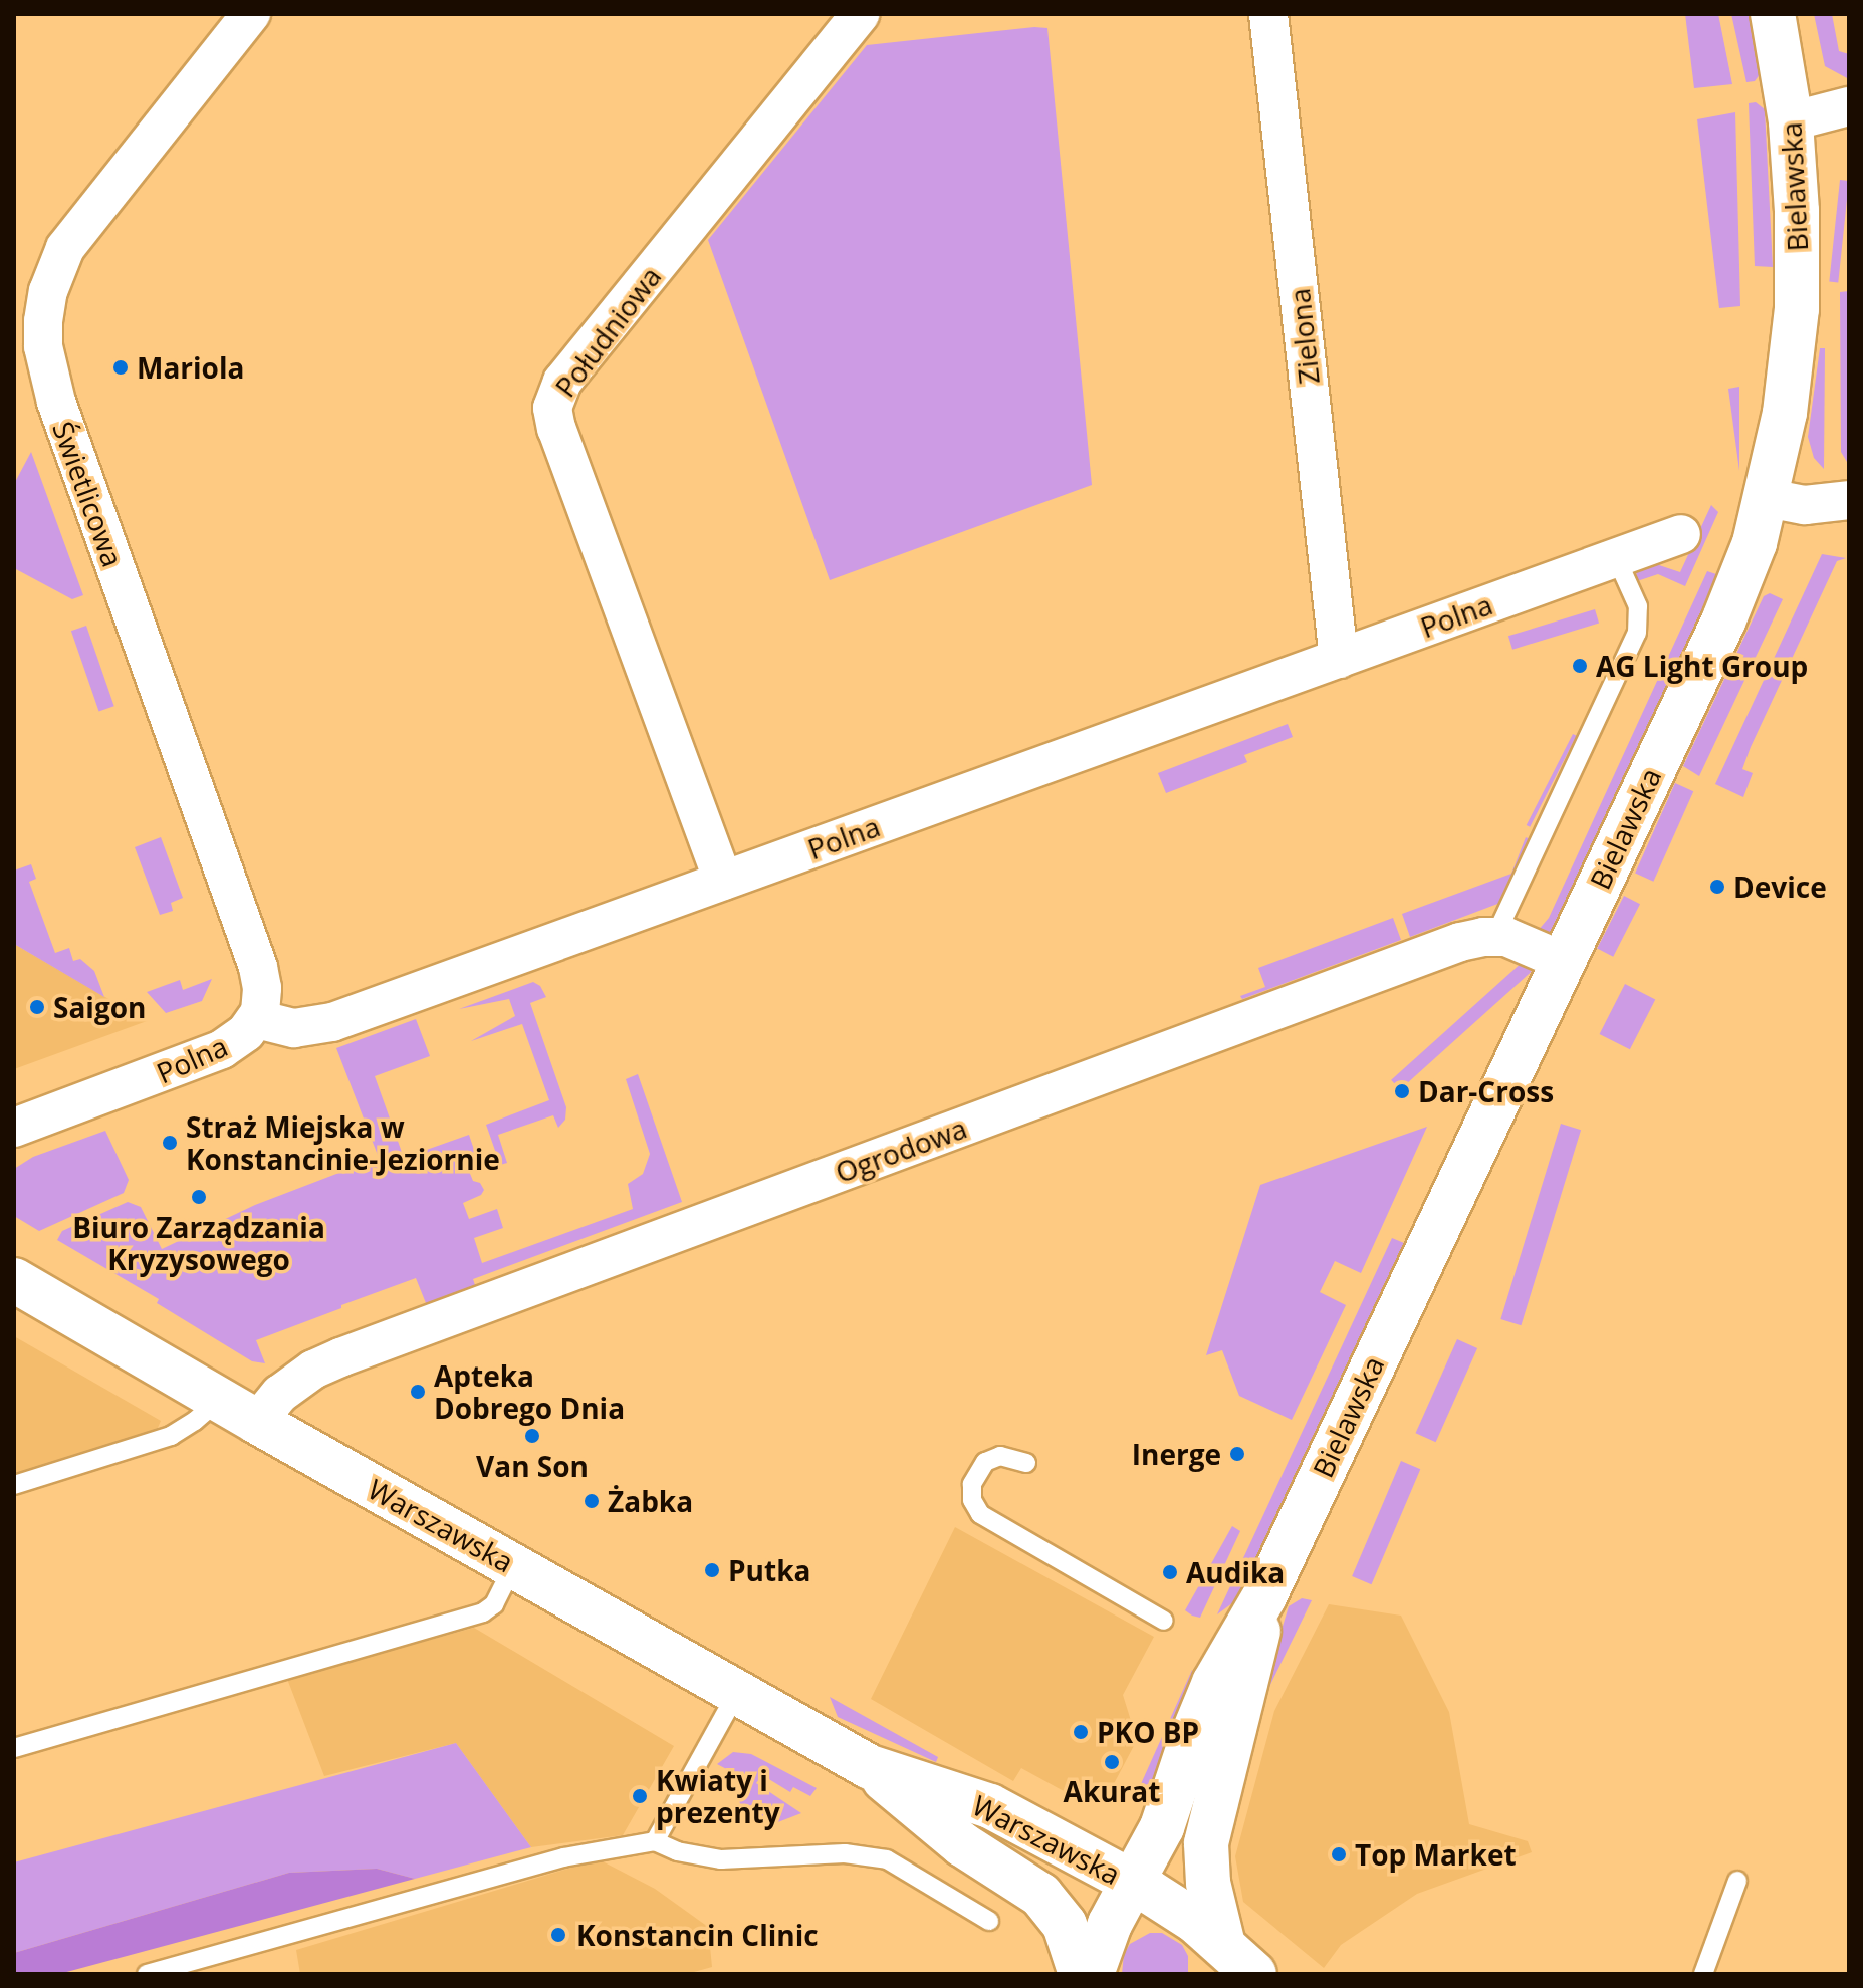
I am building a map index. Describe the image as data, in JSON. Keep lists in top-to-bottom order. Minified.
{"streets":{"street":["Bielawska","Południowa","Zielona","Świetlicowa","Polna","Ogrodowa","Warszawska"]},"crossings":[["Bielawska","Ogrodowa"],["Bielawska","Warszawska"],["Południowa","Polna"],["Zielona","Polna"],["Świetlicowa","Polna"],["Ogrodowa","Warszawska"]],"places":["Mariola","AG Light Group","Device","Saigon","Dar-Cross","Straż Miejska w Konstancinie-Jeziornie","Biuro Zarządzania Kryzysowego","Apteka Dobrego Dnia","Van Son","Inerge","Żabka","Putka","Audika","PKO BP","Akurat","Kwiaty i prezenty","Top Market","Konstancin Clinic"]}
